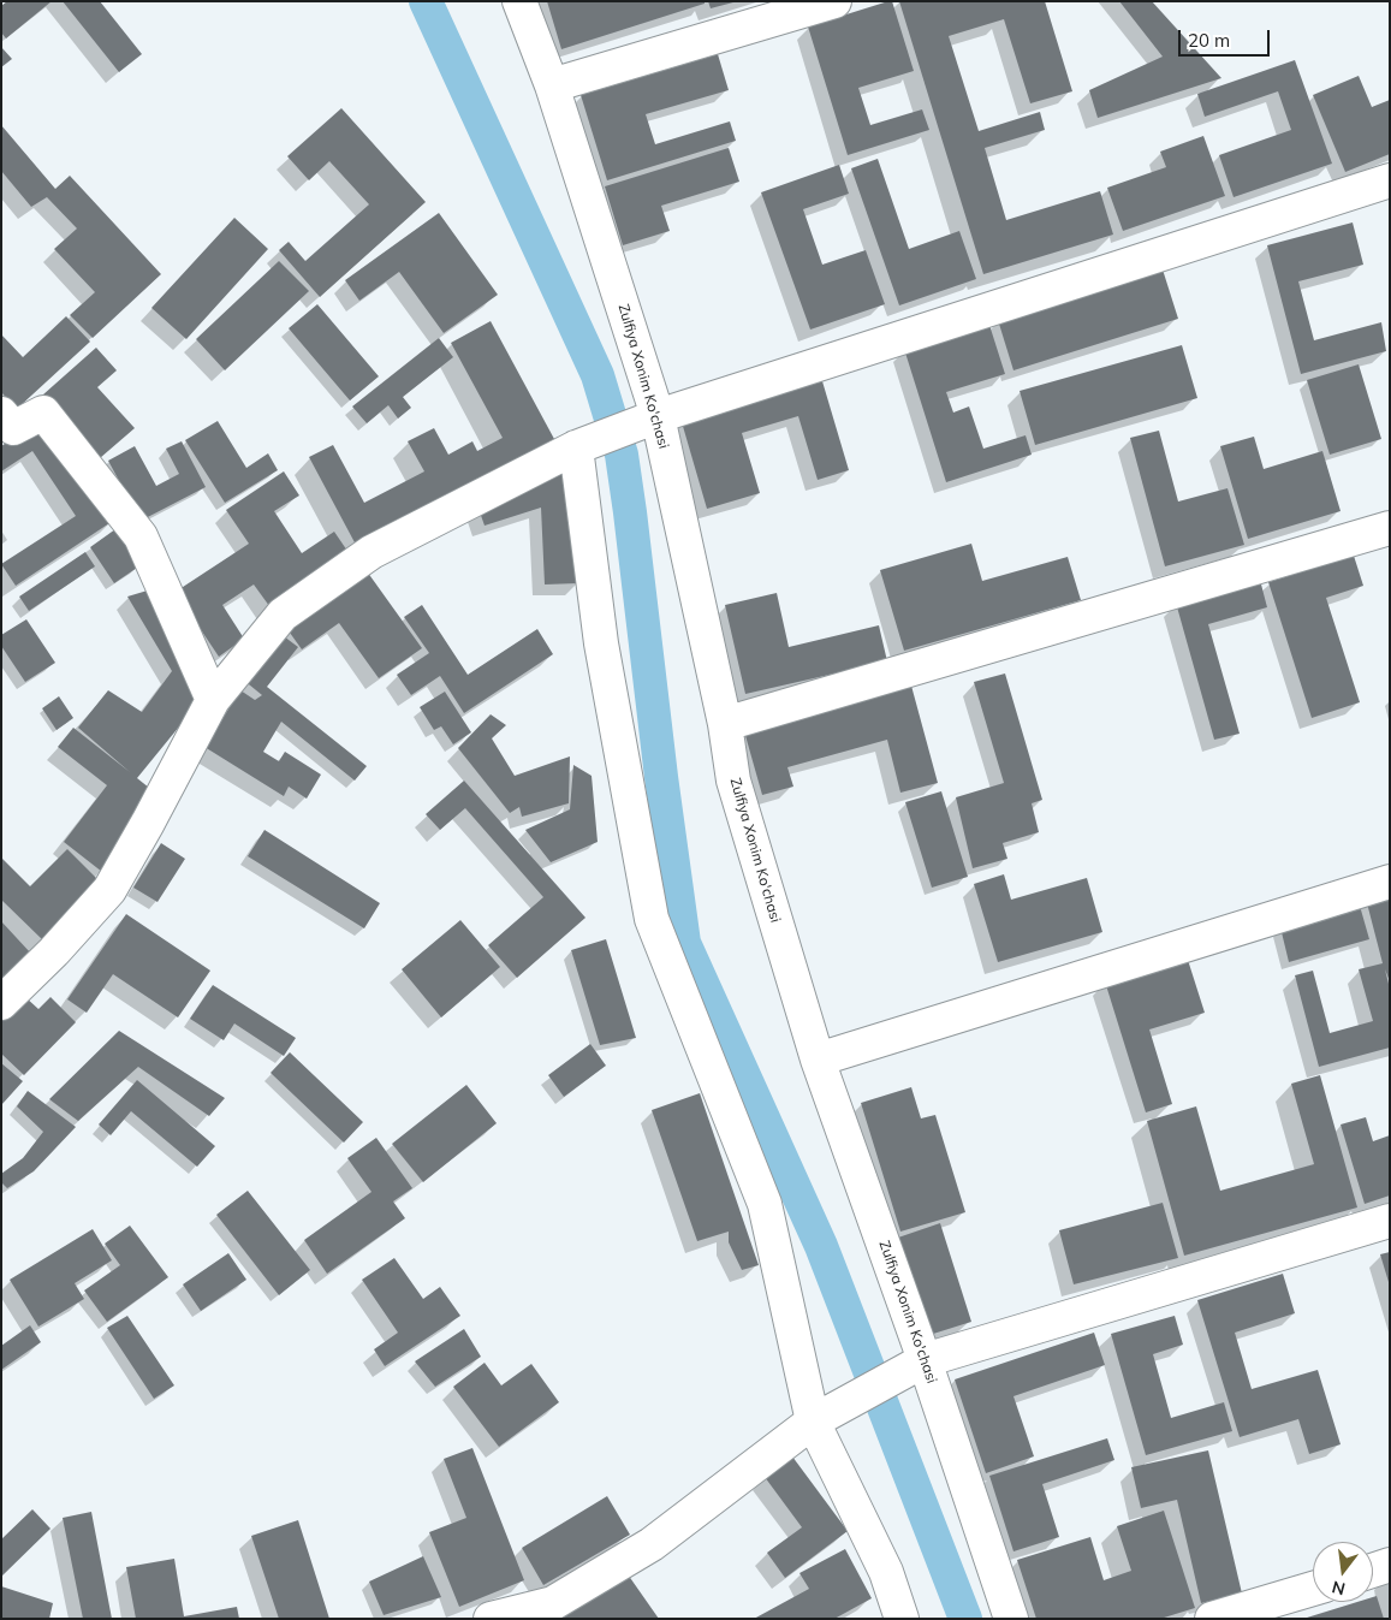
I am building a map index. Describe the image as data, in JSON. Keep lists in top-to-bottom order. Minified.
{"streets":{"street":["Zulfiya Xonim Ko'chasi"]},"scale_bar":"20 m","north":"bottom"}
